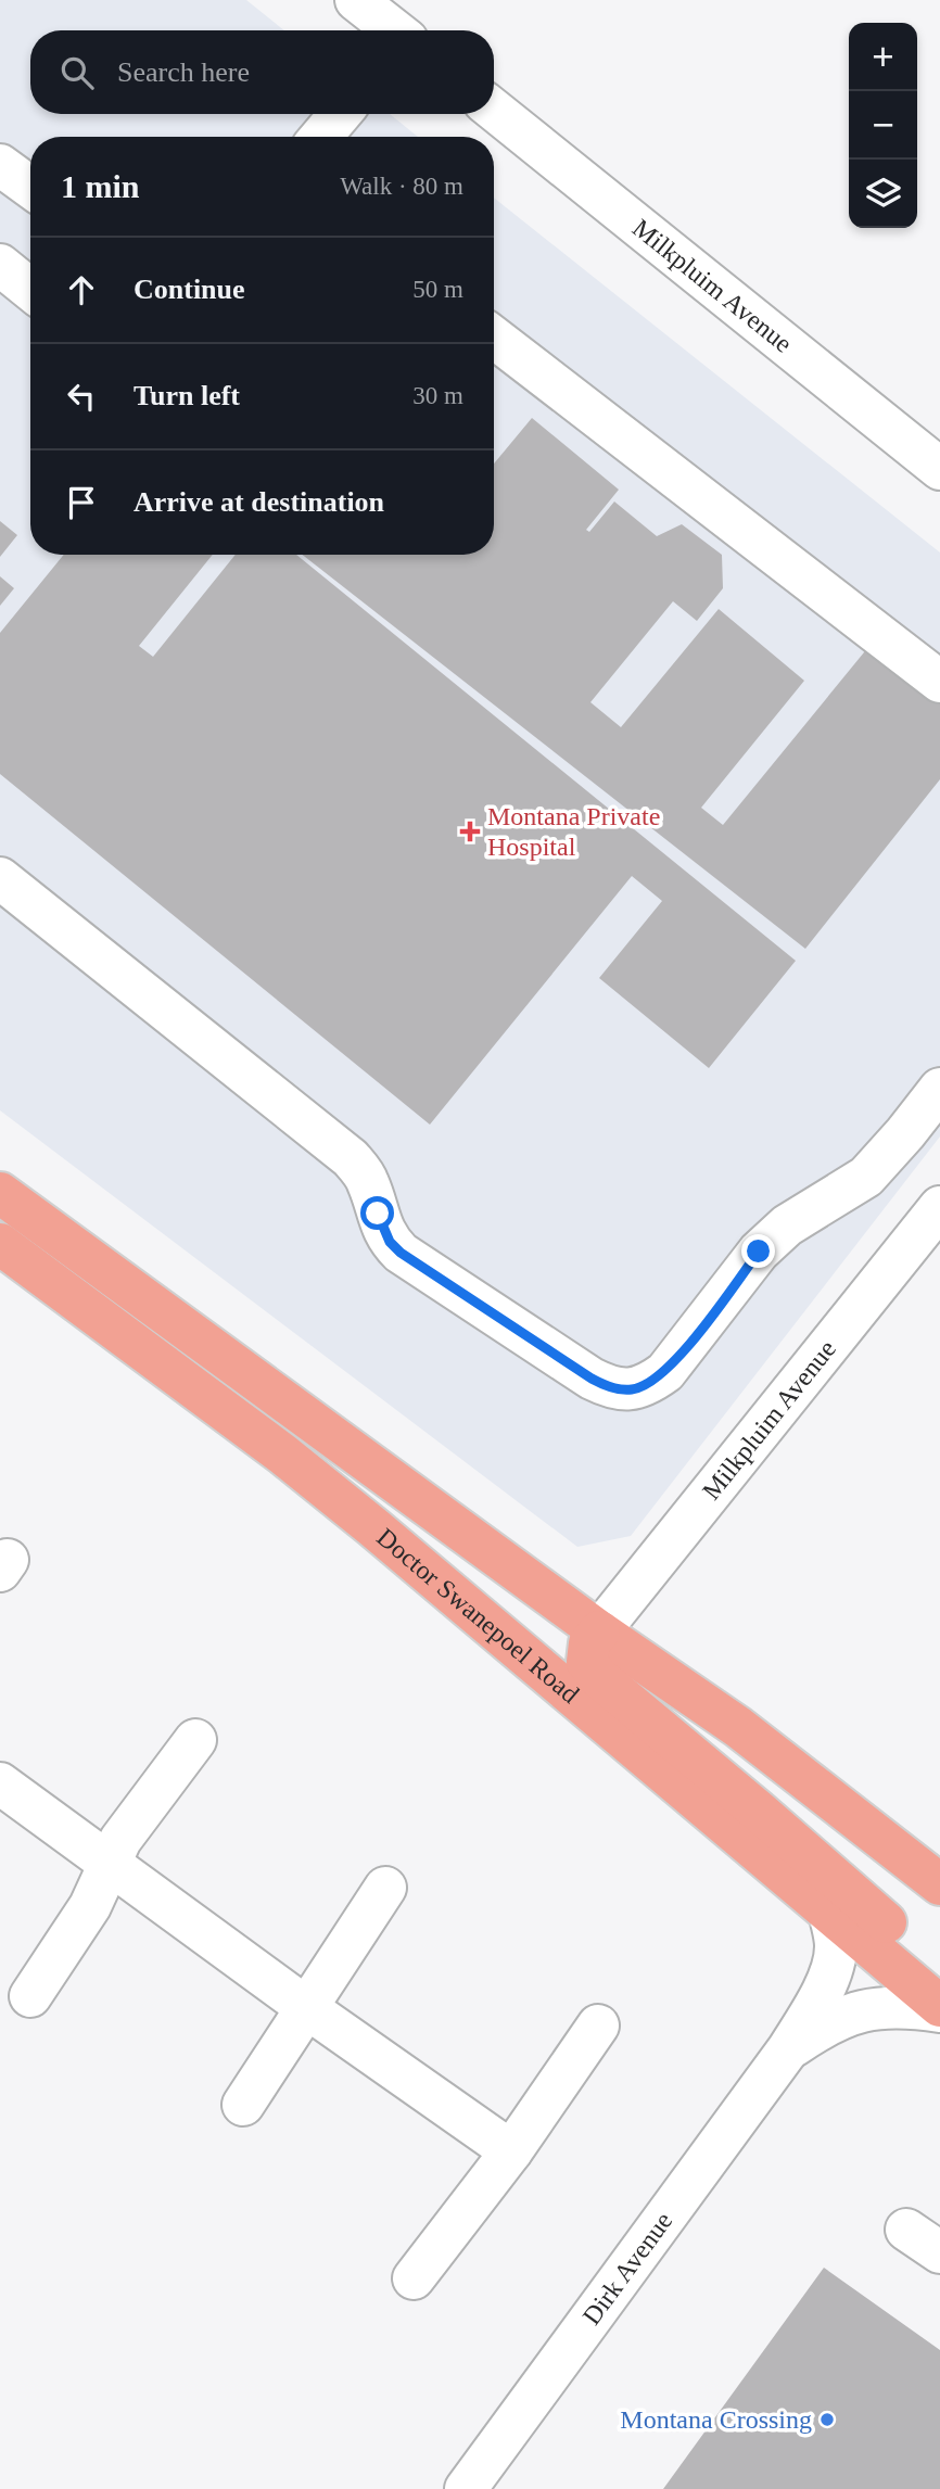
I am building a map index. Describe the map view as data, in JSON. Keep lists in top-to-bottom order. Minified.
{"streets":{"main road":["Doctor Swanepoel Road"],"street":["Milkpluim Avenue","Dirk Avenue"]},"crossings":[["Milkpluim Avenue","Doctor Swanepoel Road"],["Doctor Swanepoel Road","Dirk Avenue"]],"places":{"health":["Montana Private Hospital"],"other":["Montana Crossing"]},"page":{"map_buttons":["+","−"],"search":"Search here","heading":["1 min","Walk · 80 m"],"list":[["Continue","50 m"],["Turn left","30 m"],"Arrive at destination"]}}
